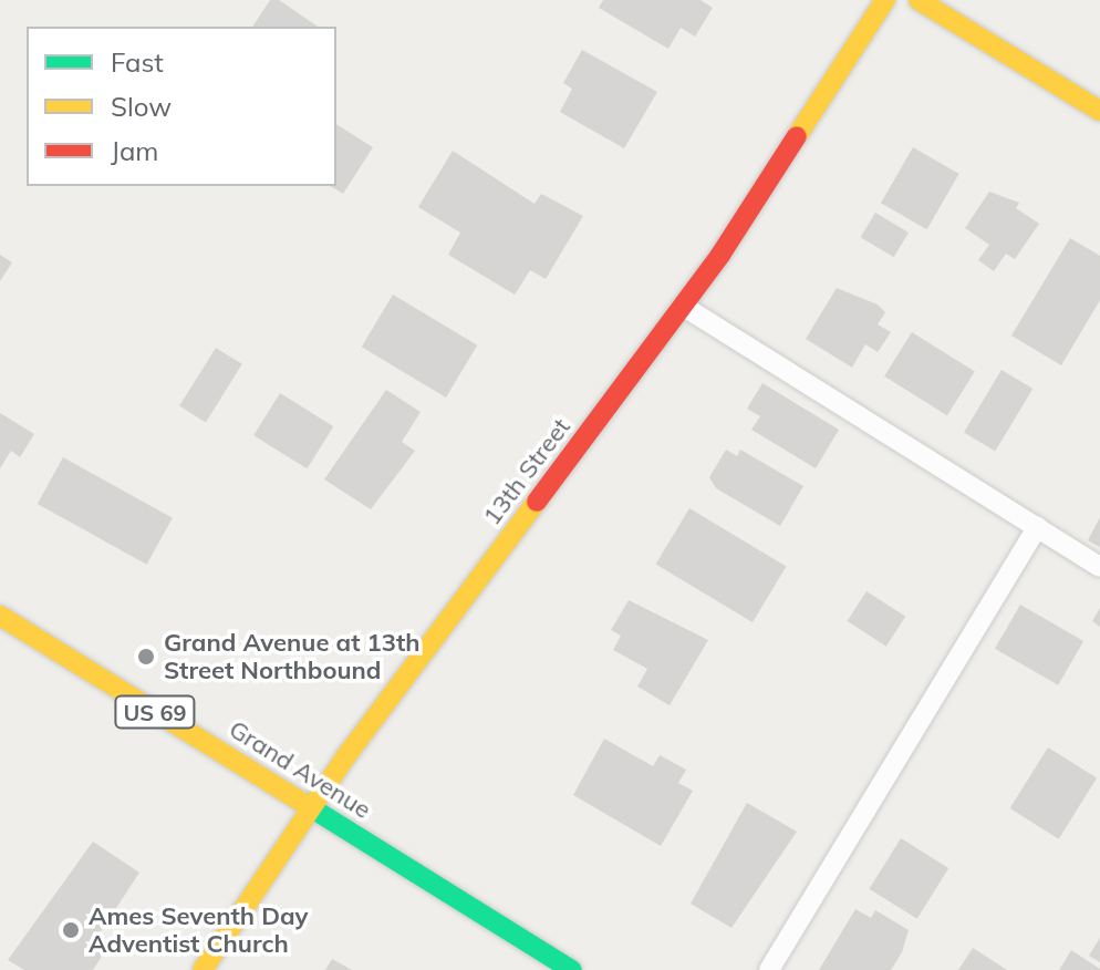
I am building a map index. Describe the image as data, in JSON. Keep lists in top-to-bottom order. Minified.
{"streets":{"main road":["13th Street","US 69","Grand Avenue"]},"crossings":[["13th Street","Grand Avenue"]],"places":["Grand Avenue at 13th Street Northbound","Ames Seventh Day Adventist Church"],"legend":["Fast","Slow","Jam"]}
